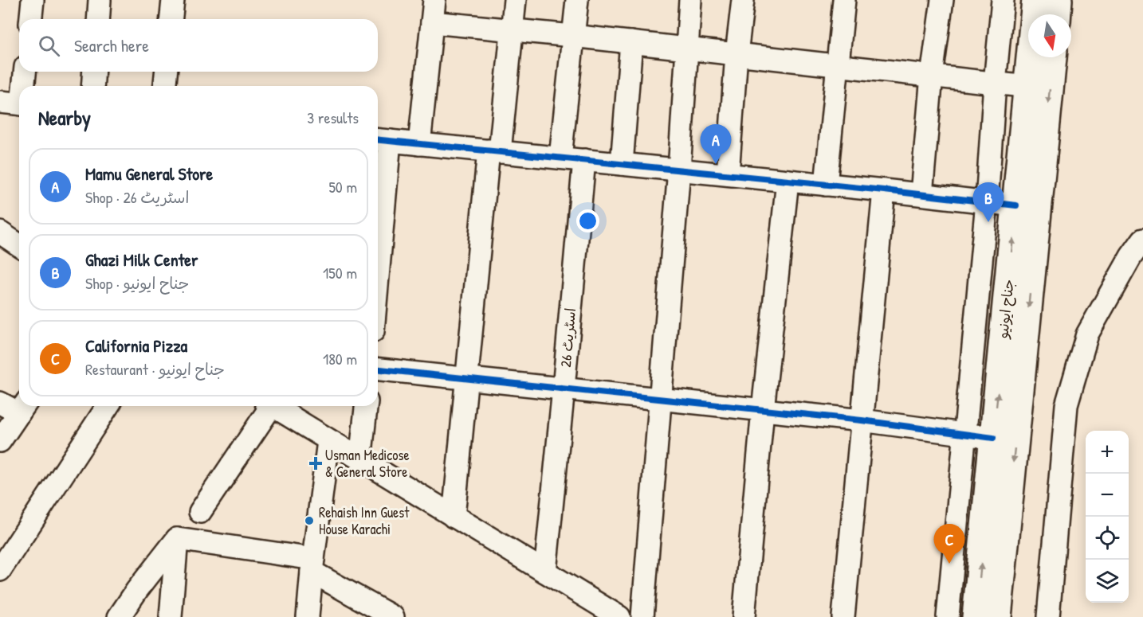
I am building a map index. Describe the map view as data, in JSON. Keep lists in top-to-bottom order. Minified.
{"streets":{"highway":["جناح ایونیو"],"street":["اسٹریٹ 26"]},"places":{"health":["Usman Medicose & General Store"],"other":["Rehaish Inn Guest House Karachi"]},"north":"bottom","page":{"search":"Search here","heading":["Nearby","3 results"],"pins":["A","B","C"],"list":[{"mark":"A","name":"Mamu General Store","note":"Shop · اسٹریٹ 26","value":"50 m"},{"mark":"B","name":"Ghazi Milk Center","note":"Shop · جناح ایونیو","value":"150 m"},{"mark":"C","name":"California Pizza","note":"Restaurant · جناح ایونیو","value":"180 m"}],"map_buttons":["+","−"]}}
